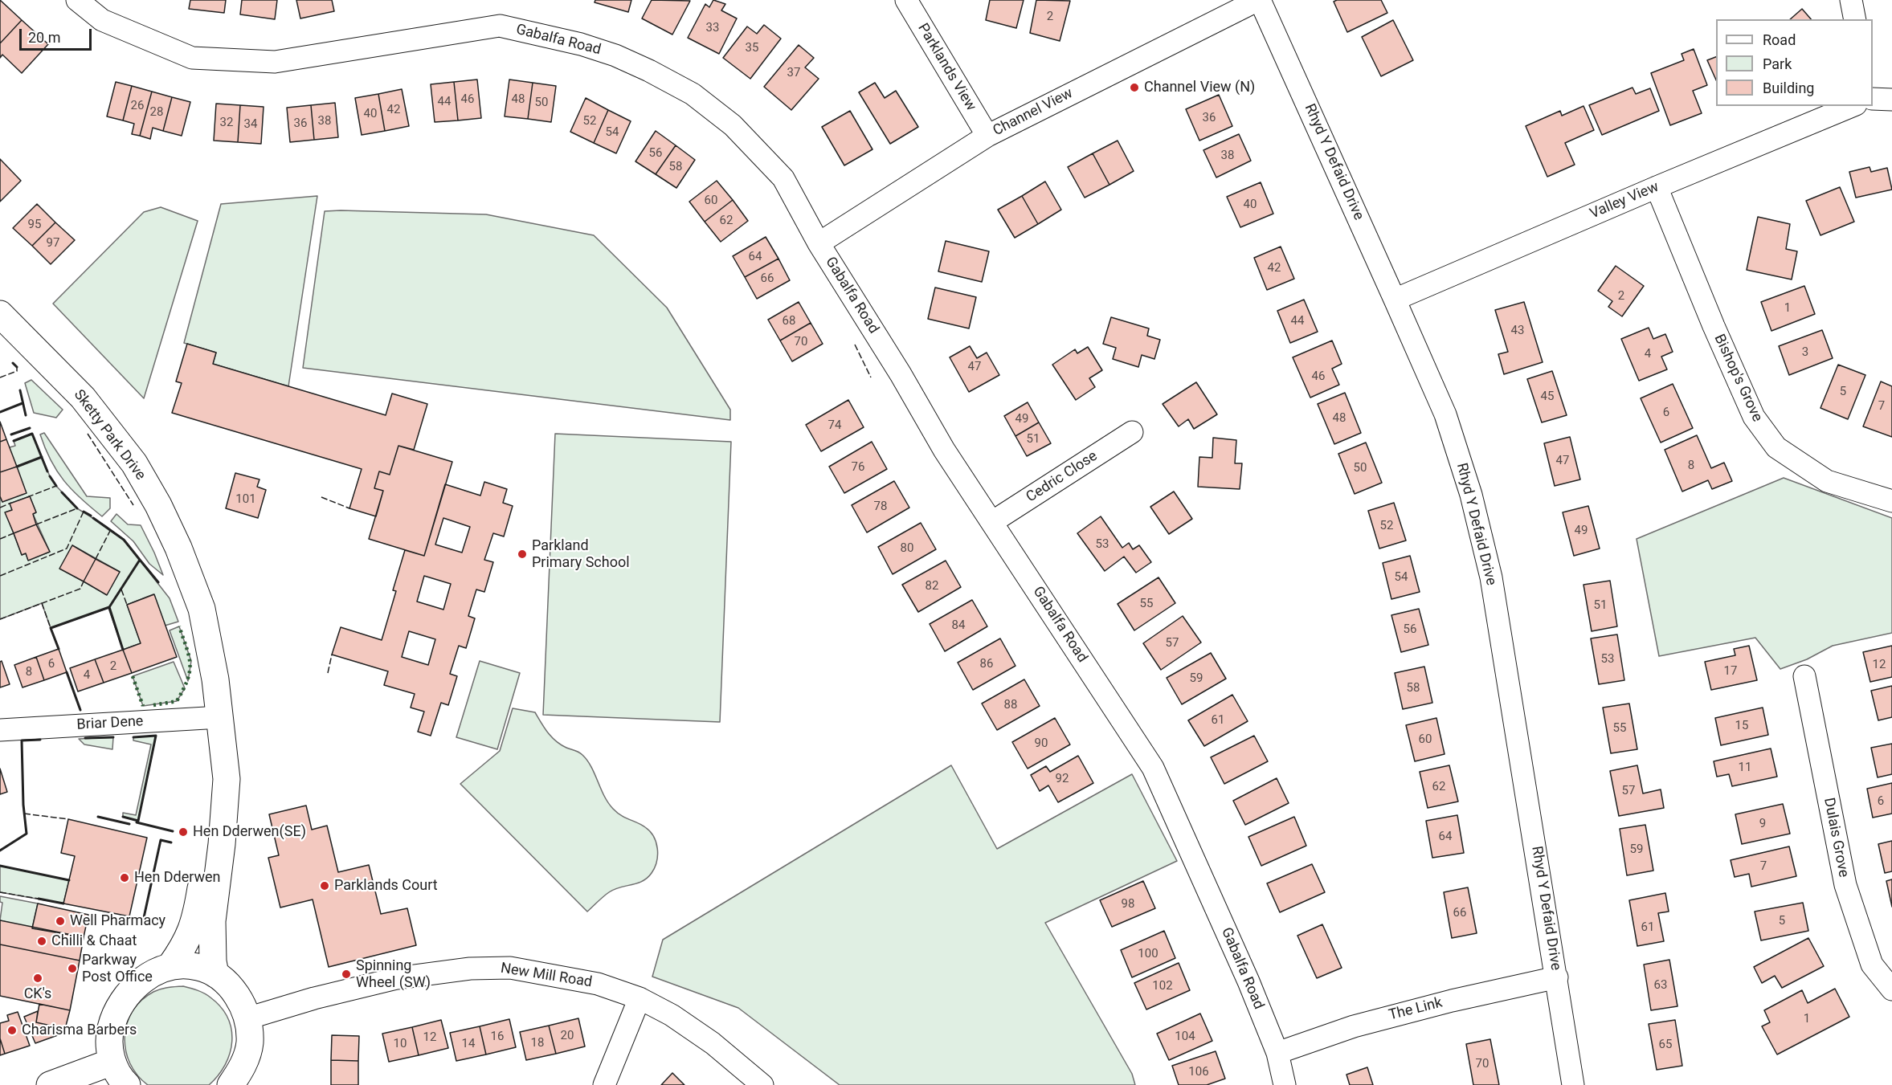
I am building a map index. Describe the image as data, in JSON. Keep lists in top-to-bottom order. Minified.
{"streets":{"street":["Gabalfa Road","Parklands View","Channel View","Rhyd Y Defaid Drive","Valley View","Bishop's Grove","Sketty Park Drive","Cedric Close","Briar Dene","Dulais Grove","New Mill Road","The Link"]},"crossings":[["Gabalfa Road","Channel View"],["Gabalfa Road","Cedric Close"],["Gabalfa Road","The Link"],["Parklands View","Channel View"],["Channel View","Rhyd Y Defaid Drive"],["Rhyd Y Defaid Drive","Valley View"],["Rhyd Y Defaid Drive","The Link"],["Valley View","Bishop's Grove"],["Sketty Park Drive","Briar Dene"]],"places":["Channel View (N)","Parkland Primary School","Hen Dderwen(SE)","Hen Dderwen","Parklands Court","Well Pharmacy","Chilli & Chaat","Parkway Post Office","Spinning Wheel (SW)","CK's","Charisma Barbers"],"house_numbers":["2","33","35","37","46","48","44","50","26","42","28","40","36","38","52","32","36","34","54","56","38","58","60","40","62","95","97","64","42","66","2","1","68","44","43","70","3","4","47","46","5","45","7","6","48","49","74","51","47","8","76","50","101","78","52","49","53","80","54","82","55","51","84","56","57","53","6","86","12","2","17","8","4","59","58","88","61","15","55","60","90","11","92","62","57","6","9","64","59","7","98","66","5","61","100","63","102","1","20","16","104","12","18","10","14","65","70","106"],"legend":["Road","Park","Building"],"scale_bar":"20 m"}
